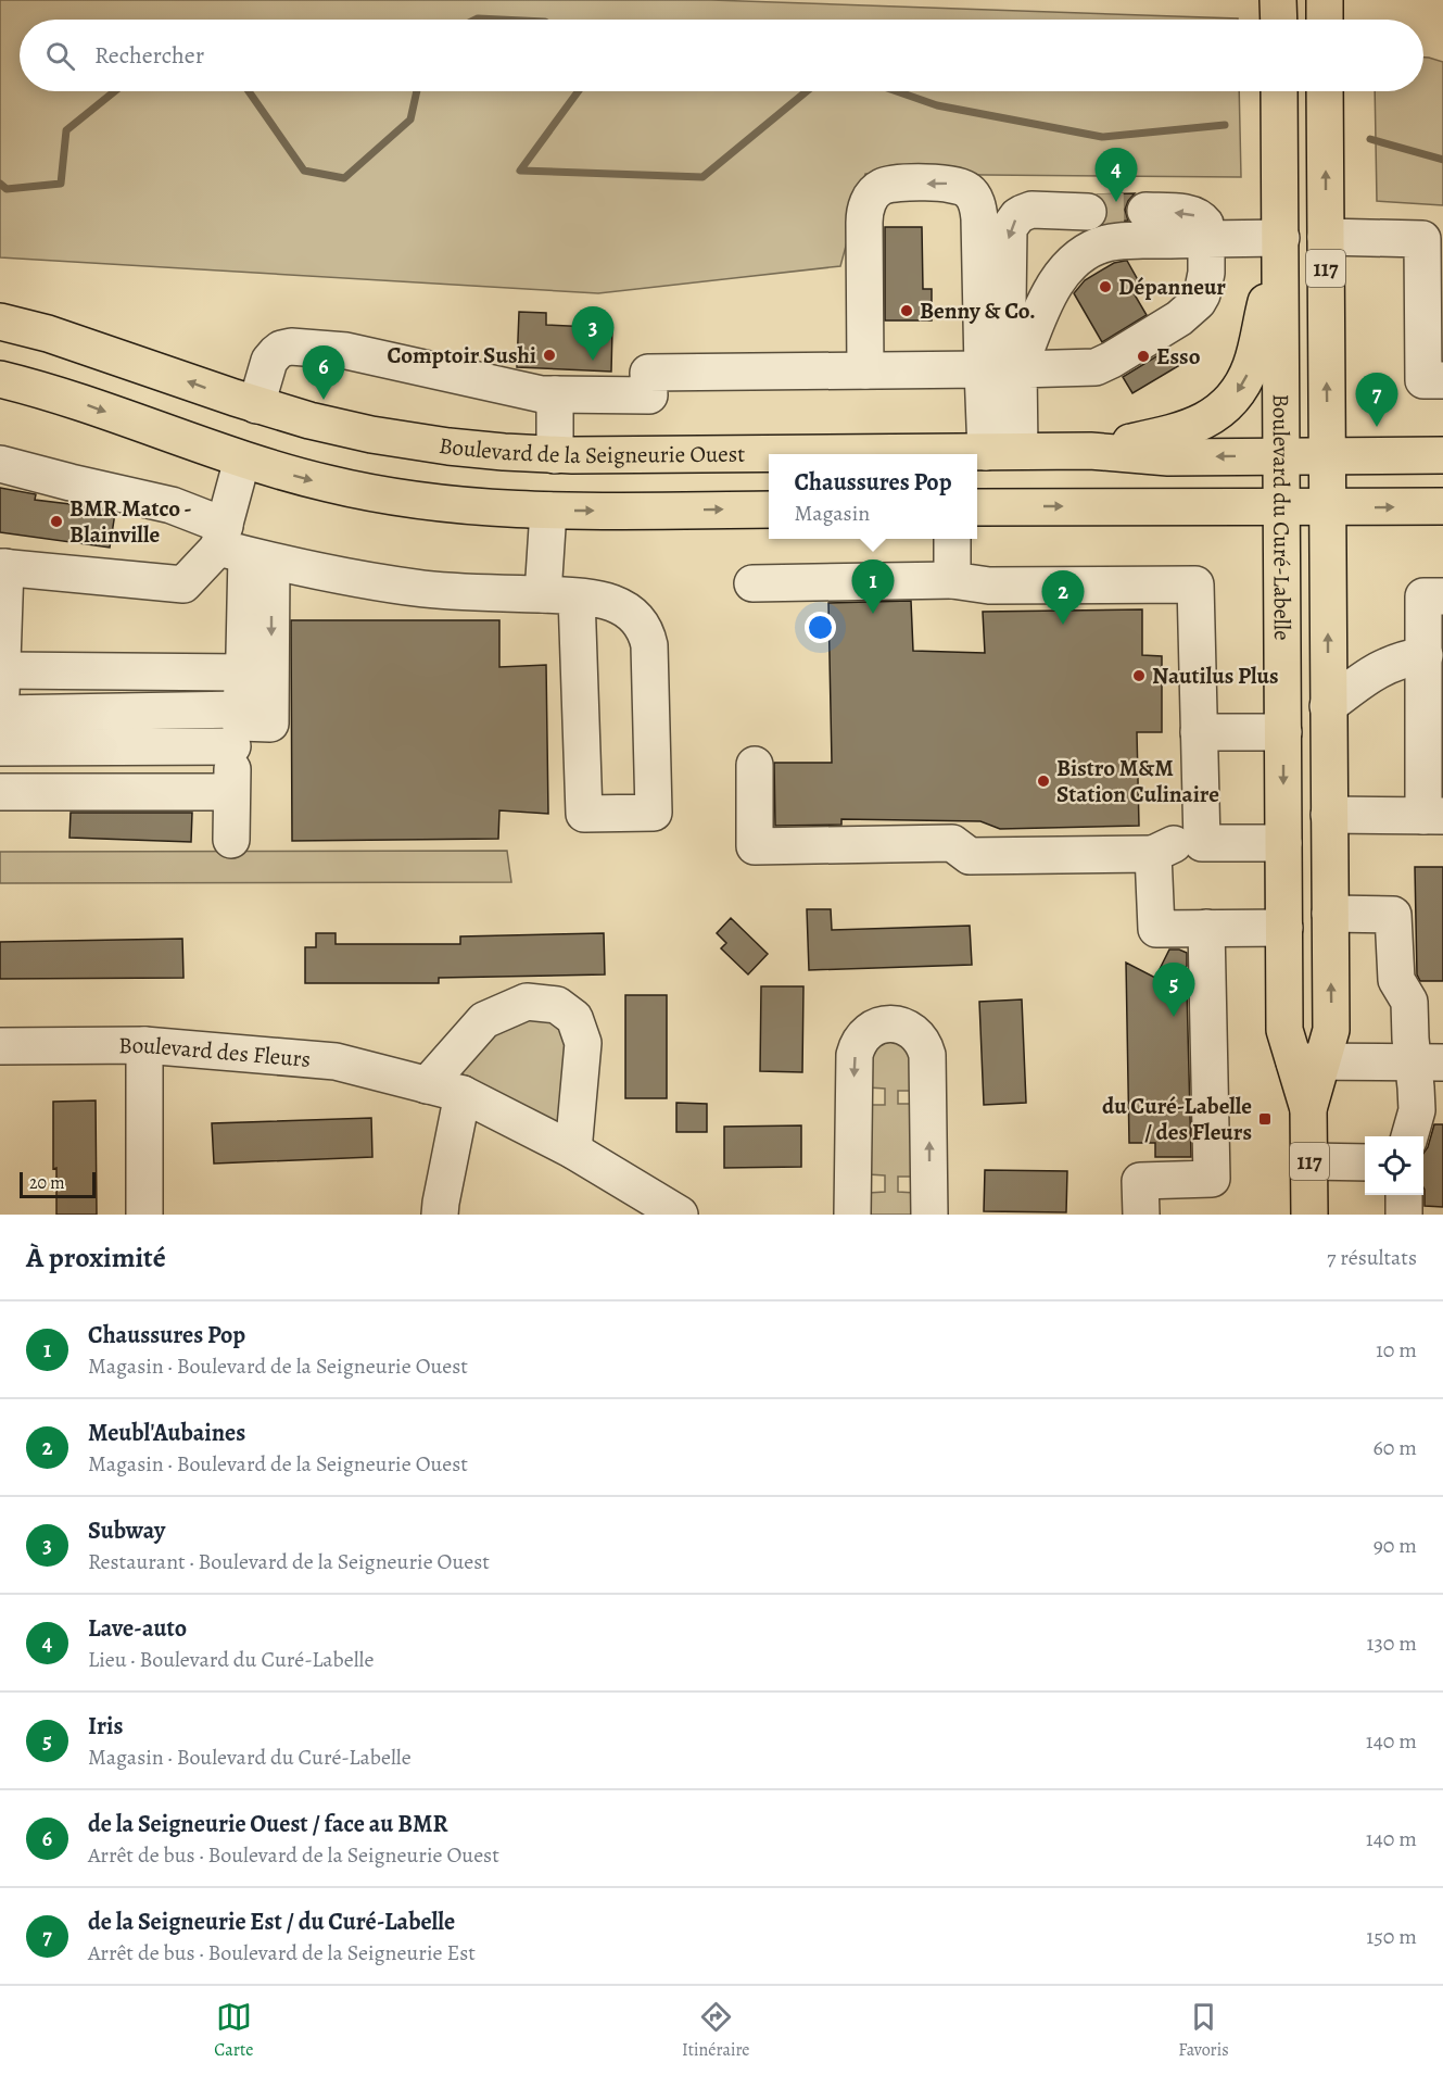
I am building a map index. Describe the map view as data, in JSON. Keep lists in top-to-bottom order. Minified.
{"streets":{"main road":["117","Boulevard de la Seigneurie Ouest","Boulevard du Curé-Labelle"],"street":["Boulevard des Fleurs"]},"crossings":[["Boulevard de la Seigneurie Ouest","Boulevard du Curé-Labelle"]],"places":{"other":["Dépanneur","Benny & Co.","Comptoir Sushi","Esso","BMR Matco - Blainville","Nautilus Plus","Bistro M&M Station Culinaire"],"transit":["du Curé-Labelle / des Fleurs"]},"scale_bar":"20 m","page":{"search":"Rechercher","pins":["4","3","6","7","1","2","5"],"popup":["Chaussures Pop","Magasin"],"scale":"20 m","heading":["À proximité","7 résultats"],"list":[{"mark":"1","name":"Chaussures Pop","note":"Magasin · Boulevard de la Seigneurie Ouest","value":"10 m"},{"mark":"2","name":"Meubl'Aubaines","note":"Magasin · Boulevard de la Seigneurie Ouest","value":"60 m"},{"mark":"3","name":"Subway","note":"Restaurant · Boulevard de la Seigneurie Ouest","value":"90 m"},{"mark":"4","name":"Lave-auto","note":"Lieu · Boulevard du Curé-Labelle","value":"130 m"},{"mark":"5","name":"Iris","note":"Magasin · Boulevard du Curé-Labelle","value":"140 m"},{"mark":"6","name":"de la Seigneurie Ouest / face au BMR","note":"Arrêt de bus · Boulevard de la Seigneurie Ouest","value":"140 m"},{"mark":"7","name":"de la Seigneurie Est / du Curé-Labelle","note":"Arrêt de bus · Boulevard de la Seigneurie Est","value":"150 m"}],"nav":["Carte","Itinéraire","Favoris"]}}
